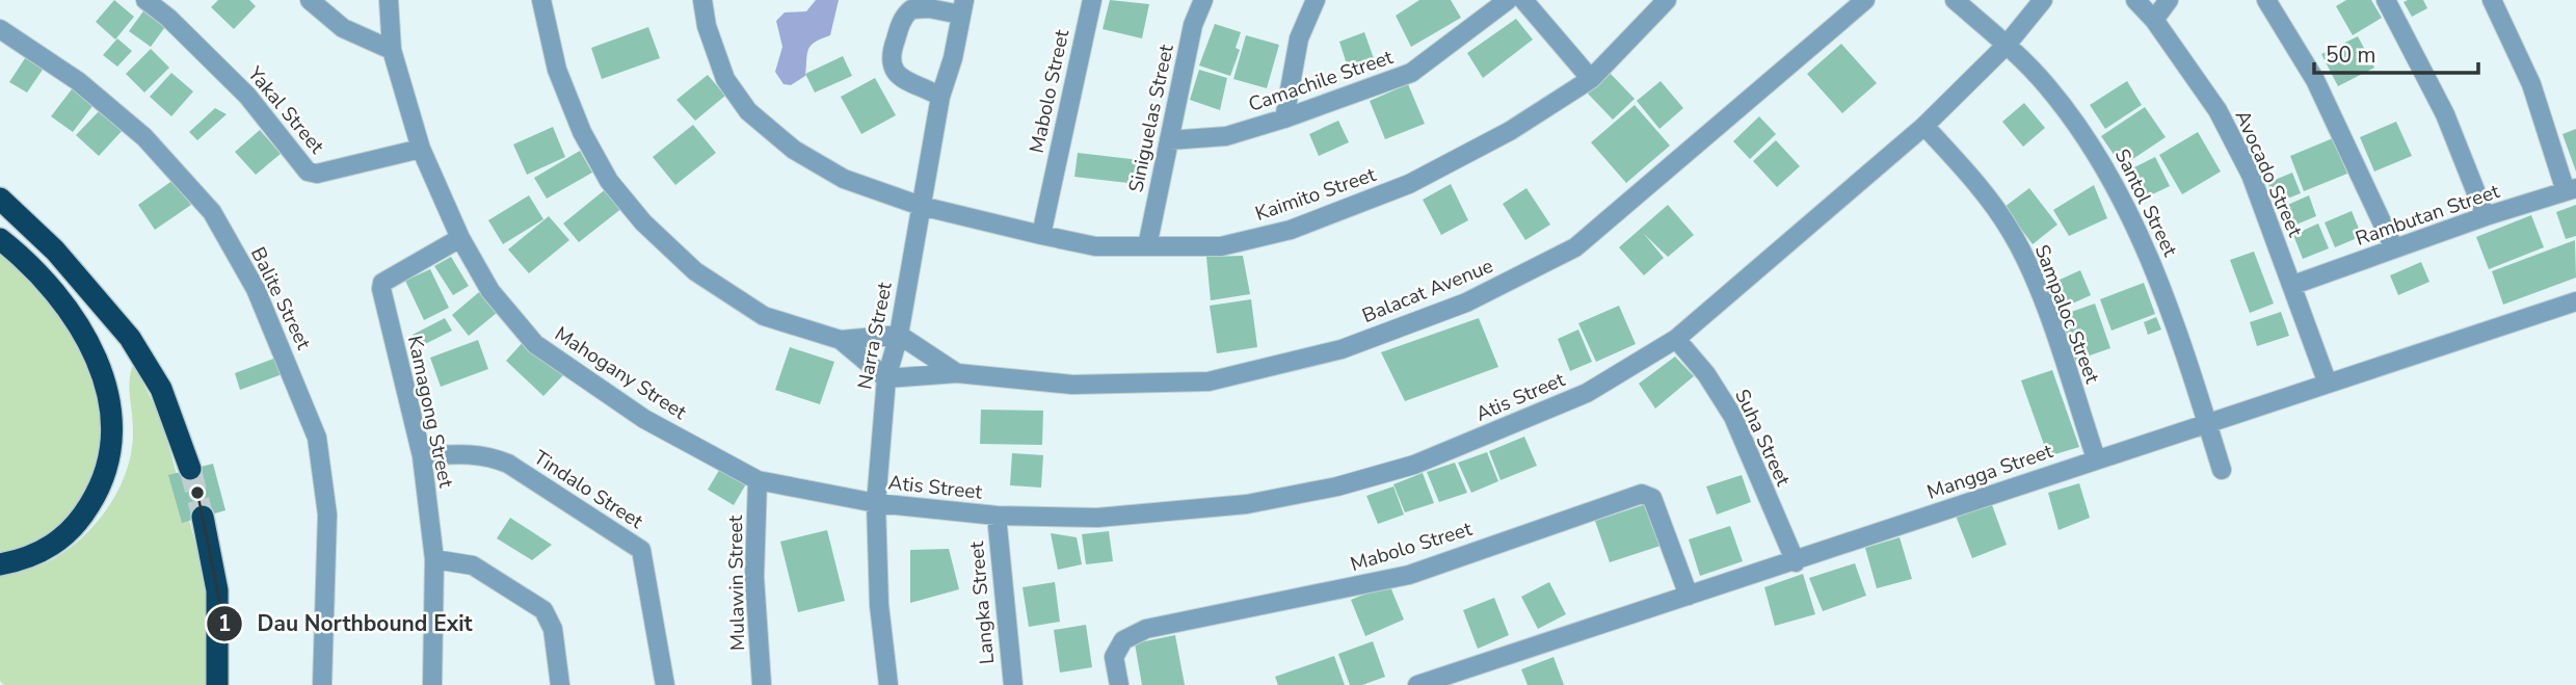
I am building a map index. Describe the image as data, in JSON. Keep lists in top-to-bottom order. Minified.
{"streets":{"street":["Camachile Street","Mabolo Street","Yakal Street","Siniguelas Street","Avocado Street","Kaimito Street","Santol Street","Rambutan Street","Balacat Avenue","Balite Street","Sampaloc Street","Narra Street","Mahogany Street","Atis Street","Kamagong Street","Suha Street","Mangga Street","Tindalo Street","Mulawin Street","Langka Street"]},"crossings":[["Camachile Street","Siniguelas Street"],["Mabolo Street","Kaimito Street"],["Mabolo Street","Mangga Street"],["Yakal Street","Mahogany Street"],["Siniguelas Street","Kaimito Street"],["Avocado Street","Rambutan Street"],["Avocado Street","Mangga Street"],["Kaimito Street","Narra Street"],["Santol Street","Atis Street"],["Santol Street","Mangga Street"],["Balacat Avenue","Narra Street"],["Sampaloc Street","Atis Street"],["Sampaloc Street","Mangga Street"],["Narra Street","Mahogany Street"],["Narra Street","Atis Street"],["Mahogany Street","Atis Street"],["Mahogany Street","Kamagong Street"],["Mahogany Street","Mulawin Street"],["Atis Street","Suha Street"],["Atis Street","Langka Street"],["Kamagong Street","Tindalo Street"],["Suha Street","Mangga Street"]],"places":["Dau Northbound Exit"],"scale_bar":"50 m"}
